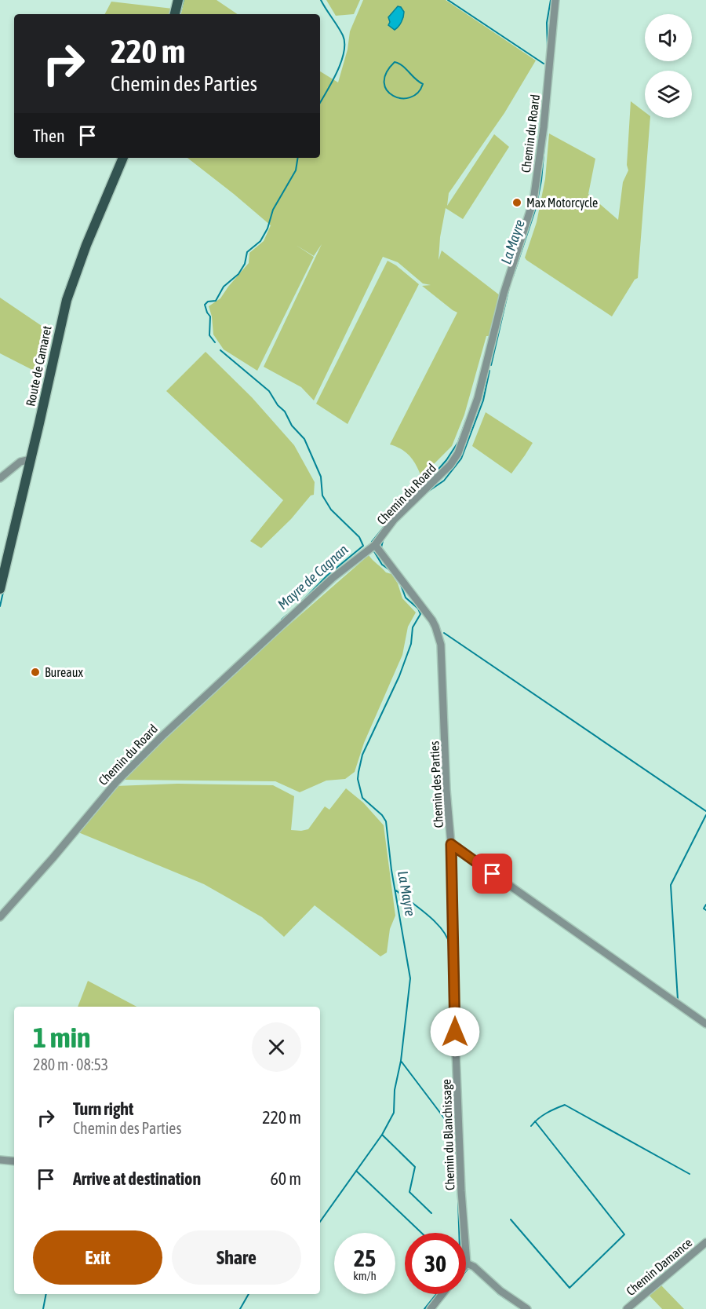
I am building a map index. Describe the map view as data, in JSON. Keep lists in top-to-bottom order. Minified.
{"streets":{"main road":["Route de Camaret"],"street":["Chemin du Roard","Chemin des Parties","Chemin du Blanchissage","Chemin Damance"]},"crossings":[["Chemin du Roard","Chemin des Parties"],["Chemin des Parties","Chemin du Blanchissage"]],"water":["La Mayre","Mayre de Cagnan"],"places":["Max Motorcycle","Bureaux"],"page":{"turn":["220 m","Chemin des Parties"],"then":"Then","heading":["1 min","280 m · 08:53"],"list":[{"name":"Turn right","note":"Chemin des Parties","value":"220 m"},{"name":"Arrive at destination","value":"60 m"}],"buttons":["Exit","Share"],"speed":"25 km/h","limit":"30"}}
